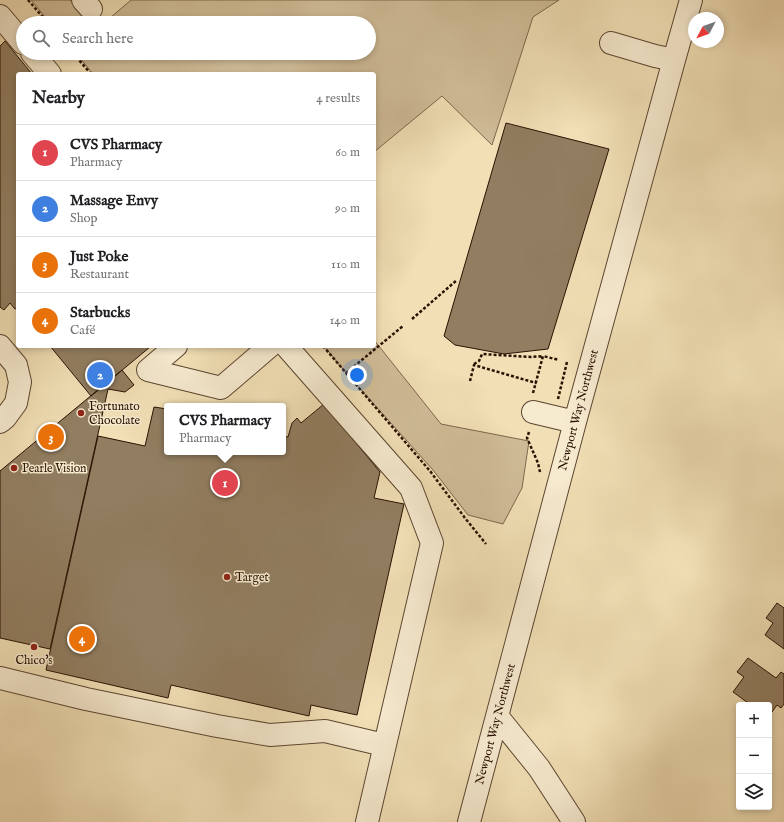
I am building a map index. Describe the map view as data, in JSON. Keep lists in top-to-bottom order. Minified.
{"streets":{"street":["Newport Way Northwest"]},"places":["Fortunato Chocolate","Pearle Vision","Target","Chico's"],"north":"bottom left","page":{"search":"Search here","heading":["Nearby","4 results"],"list":[{"mark":"1","name":"CVS Pharmacy","note":"Pharmacy","value":"60 m"},{"mark":"2","name":"Massage Envy","note":"Shop","value":"90 m"},{"mark":"3","name":"Just Poke","note":"Restaurant","value":"110 m"},{"mark":"4","name":"Starbucks","note":"Café","value":"140 m"}],"pins":["2","3","1","4"],"popup":["CVS Pharmacy","Pharmacy"],"map_buttons":["+","−"]}}
